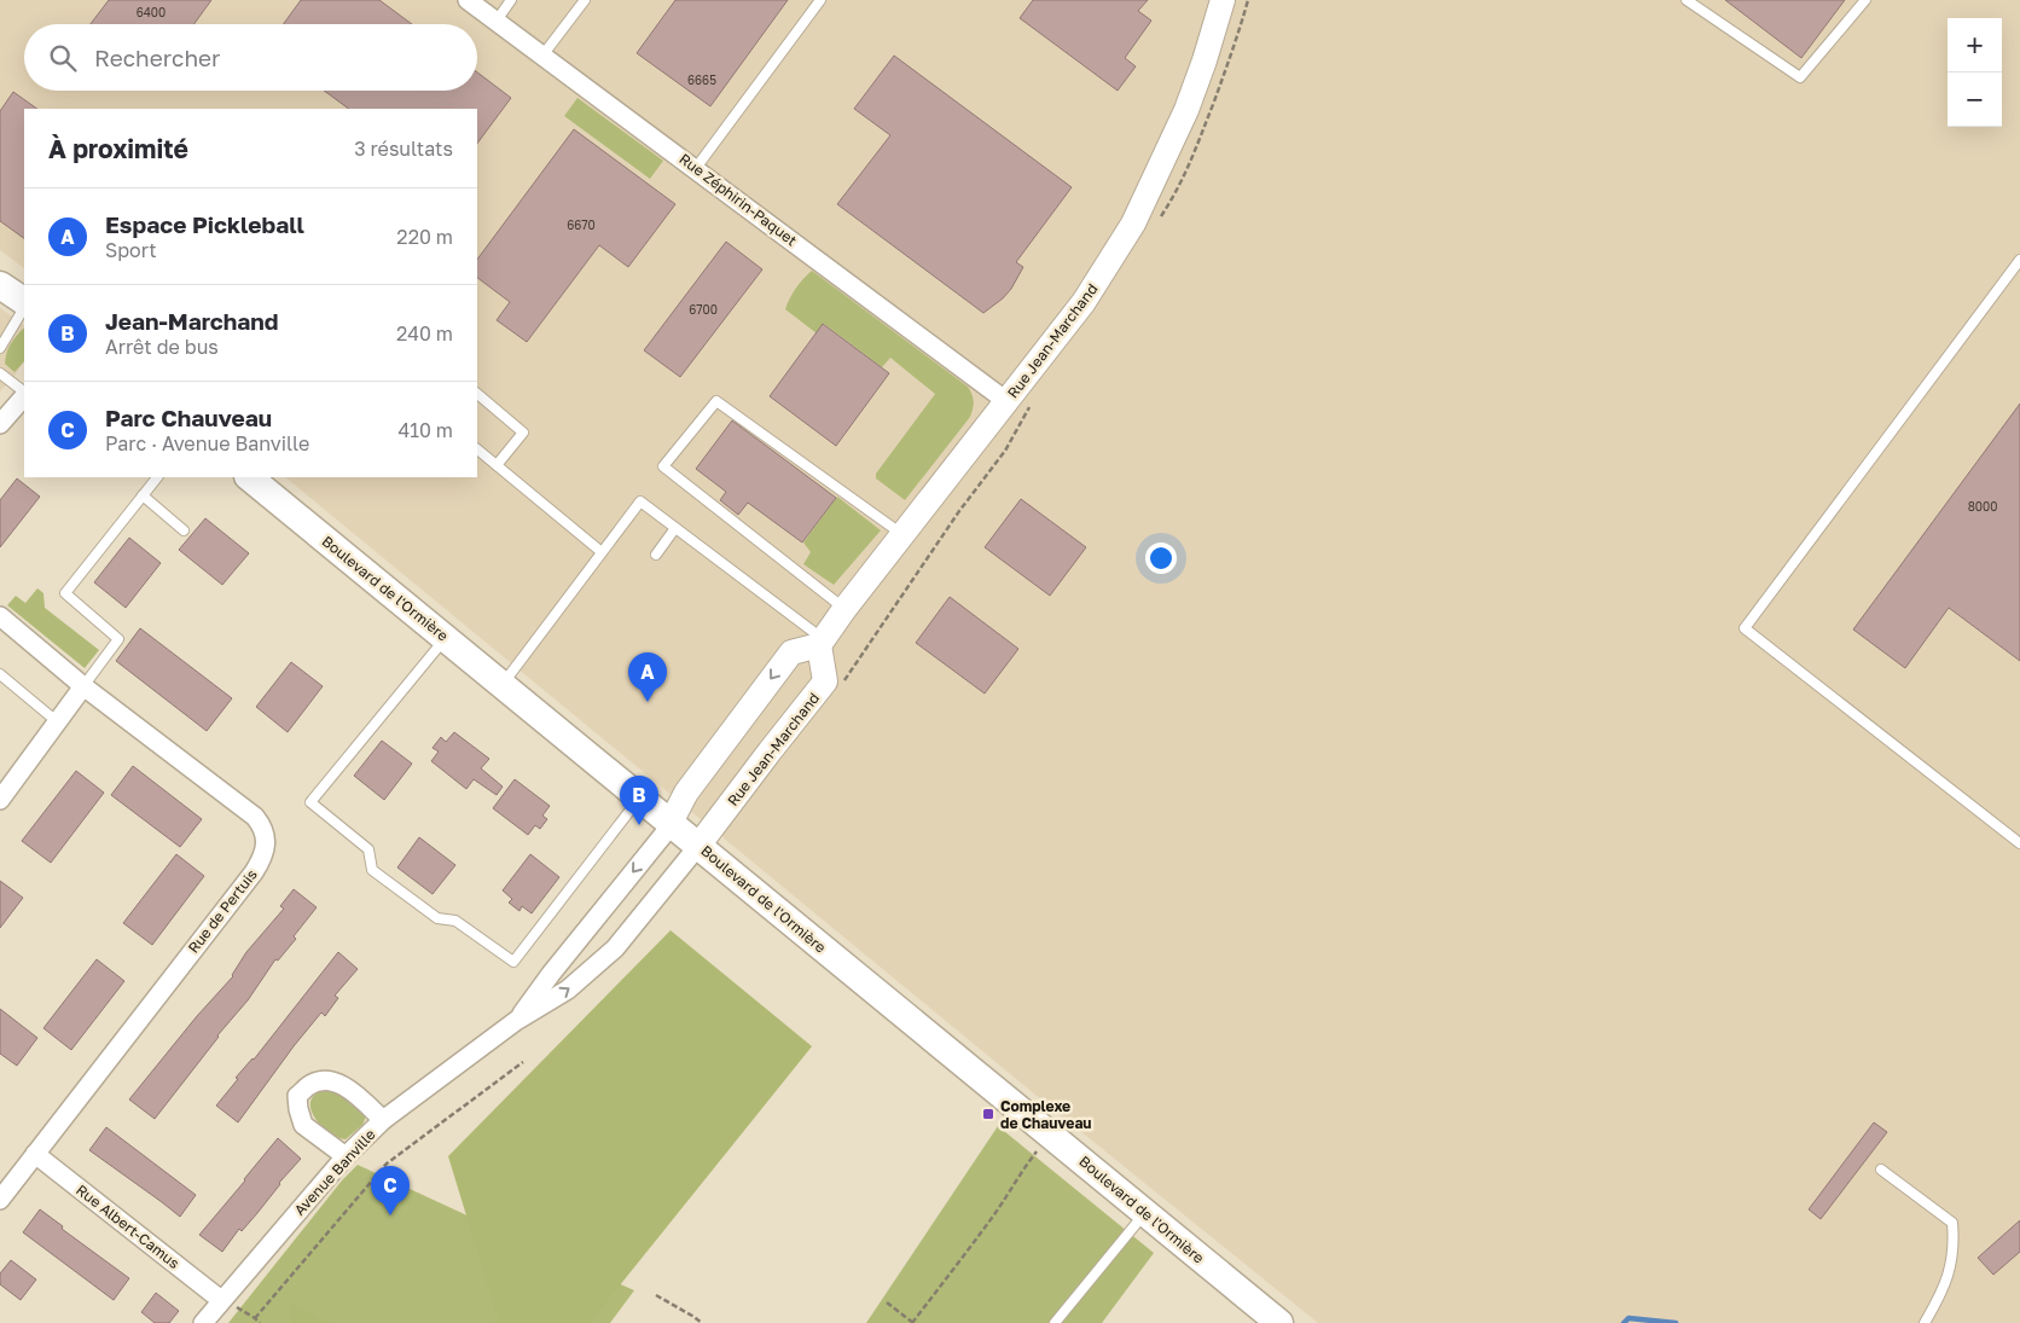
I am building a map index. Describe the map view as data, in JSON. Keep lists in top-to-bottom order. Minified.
{"streets":{"main road":["Boulevard de l'Ormière"],"street":["Rue Zéphirin-Paquet","Rue Jean-Marchand","Rue de Pertuis","Avenue Banville","Rue Albert-Camus"]},"crossings":[["Rue Zéphirin-Paquet","Rue Jean-Marchand"],["Rue Jean-Marchand","Boulevard de l'Ormière"],["Rue Jean-Marchand","Avenue Banville"],["Boulevard de l'Ormière","Avenue Banville"],["Rue de Pertuis","Rue Albert-Camus"],["Avenue Banville","Rue Albert-Camus"]],"places":{"transit":["Complexe de Chauveau"]},"house_numbers":["6400","6665","6670","6700","8000"],"page":{"map_buttons":["+","−"],"search":"Rechercher","heading":["À proximité","3 résultats"],"list":[{"mark":"A","name":"Espace Pickleball","note":"Sport","value":"220 m"},{"mark":"B","name":"Jean-Marchand","note":"Arrêt de bus","value":"240 m"},{"mark":"C","name":"Parc Chauveau","note":"Parc · Avenue Banville","value":"410 m"}],"pins":["A","B","C"]}}
